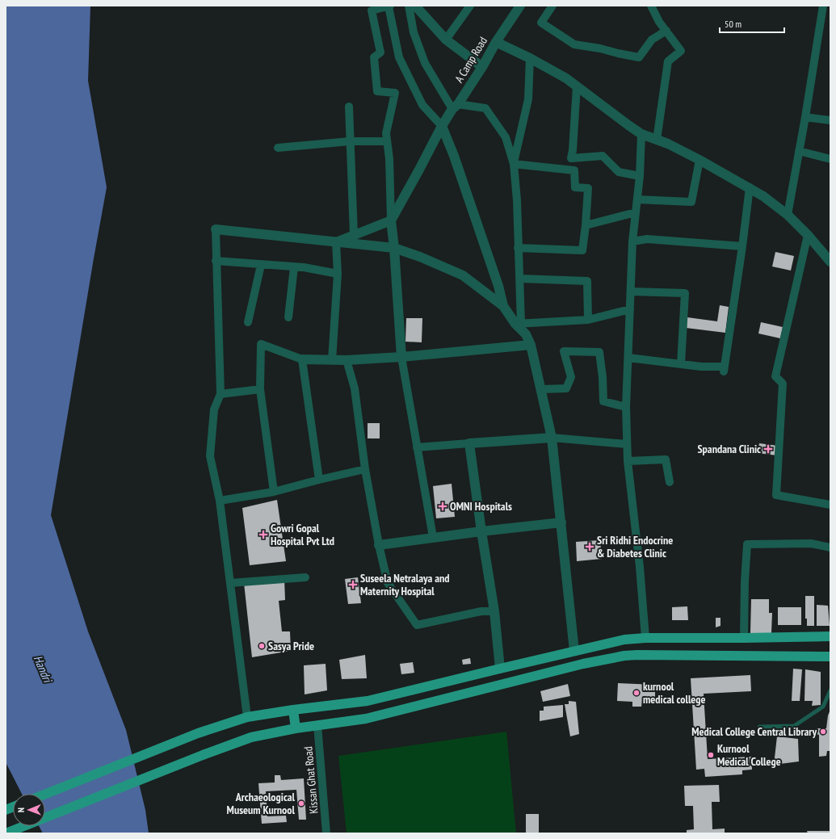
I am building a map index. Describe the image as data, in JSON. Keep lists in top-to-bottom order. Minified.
{"streets":{"street":["A Camp Road","Kissan Ghat Road"]},"water":["Handri"],"places":{"health":["Spandana Clinic","OMNI Hospitals","Gowri Gopal Hospital Pvt Ltd","Sri Ridhi Endocrine & Diabetes Clinic","Suseela Netralaya and Maternity Hospital"],"other":["Sasya Pride","kurnool medical college","Medical College Central Library","Kurnool Medical College","Archaeological Museum Kurnool"]},"scale_bar":"50 m","north":"left"}
